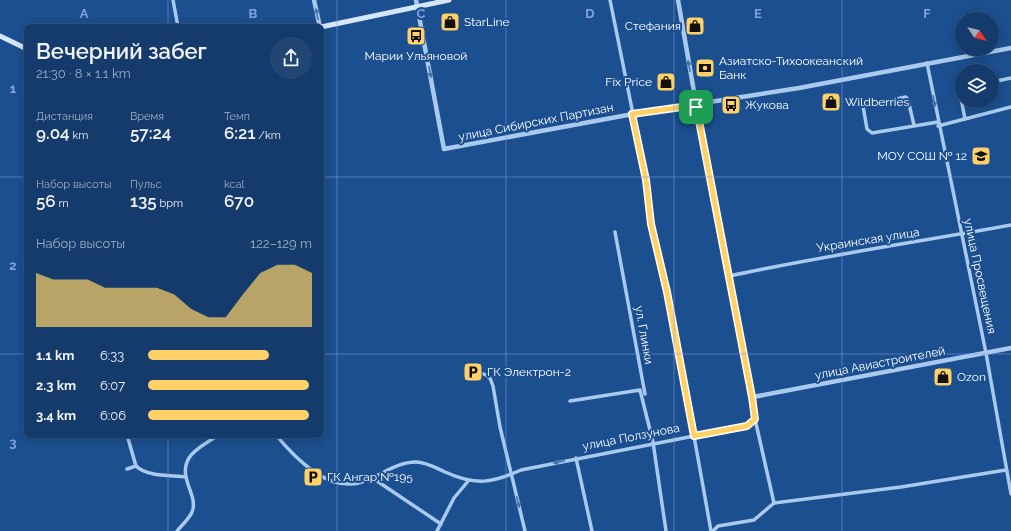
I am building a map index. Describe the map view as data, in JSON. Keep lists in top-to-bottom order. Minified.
{"streets":{"street":["улица Сибирских Партизан","Украинская улица","улица Просвещения","ул. Глинки","улица Авиастроителей","улица Ползунова"]},"crossings":[["улица Сибирских Партизан","улица Просвещения"],["Украинская улица","улица Просвещения"],["улица Просвещения","улица Авиастроителей"],["ул. Глинки","улица Ползунова"]],"places":{"shop":["StarLine","Стефания","Fix Price","Wildberries","Ozon"],"bus stop":["Марии Ульяновой","Жукова"],"bank":["Азиатско-Тихоокеанский Банк"],"school or university":["МОУ СОШ № 12"],"parking":["ГК Электрон-2","ГК Ангар №195"]},"north":"bottom right","page":{"heading":["Вечерний забег","21:30 · 8 × 1.1 km"],"stats":[["Дистанция","9.04 km"],["Время","57:24"],["Темп","6:21 /km"],["Набор высоты","56 m"],["Пульс","135 bpm"],["kcal","670"]],"chart":["Набор высоты","122–129 m"],"list":[{"name":"1.1 km","note":"6:33"},{"name":"2.3 km","note":"6:07"},{"name":"3.4 km","note":"6:06"}]},"grid":{"columns":["A","B","C","D","E","F"],"rows":["1","2","3"]}}
